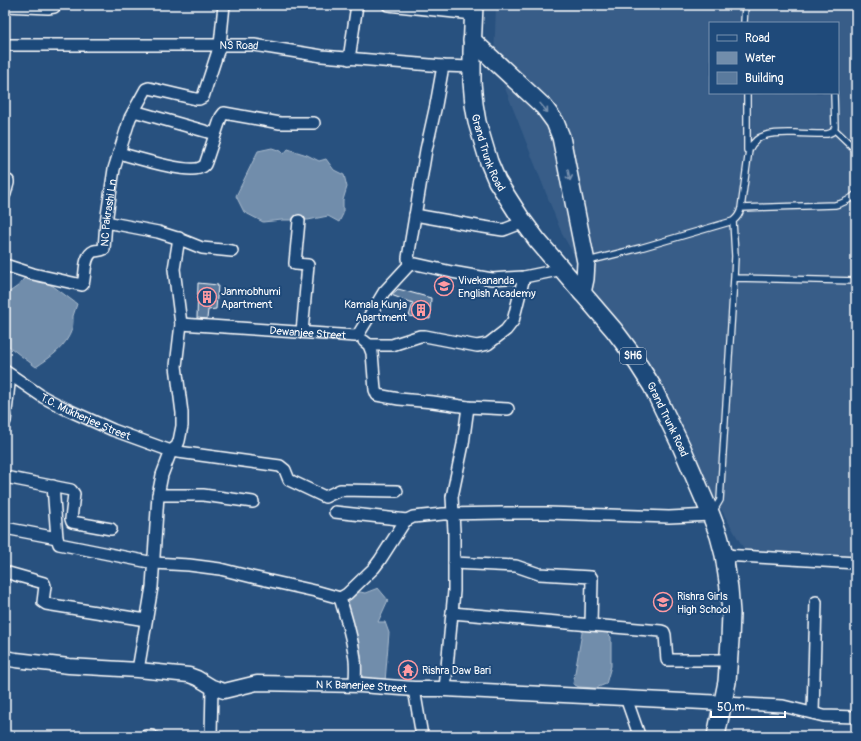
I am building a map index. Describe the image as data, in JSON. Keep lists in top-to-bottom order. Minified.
{"streets":{"main road":["Grand Trunk Road","SH6"],"street":["NS Road","NC Pakrashi Ln","Dewanjee Street","T.C. Mukherjee Street","N K Banerjee Street"]},"crossings":[["NS Road","Grand Trunk Road"],["NS Road","NC Pakrashi Ln"],["Grand Trunk Road","N K Banerjee Street"]],"places":{"school or university":["Vivekananda English Academy","Rishra Girls High School"],"building":["Janmobhumi Apartment","Kamala Kunja Apartment"],"temple":["Rishra Daw Bari"]},"legend":["Road","Water","Building"],"scale_bar":"50 m"}
